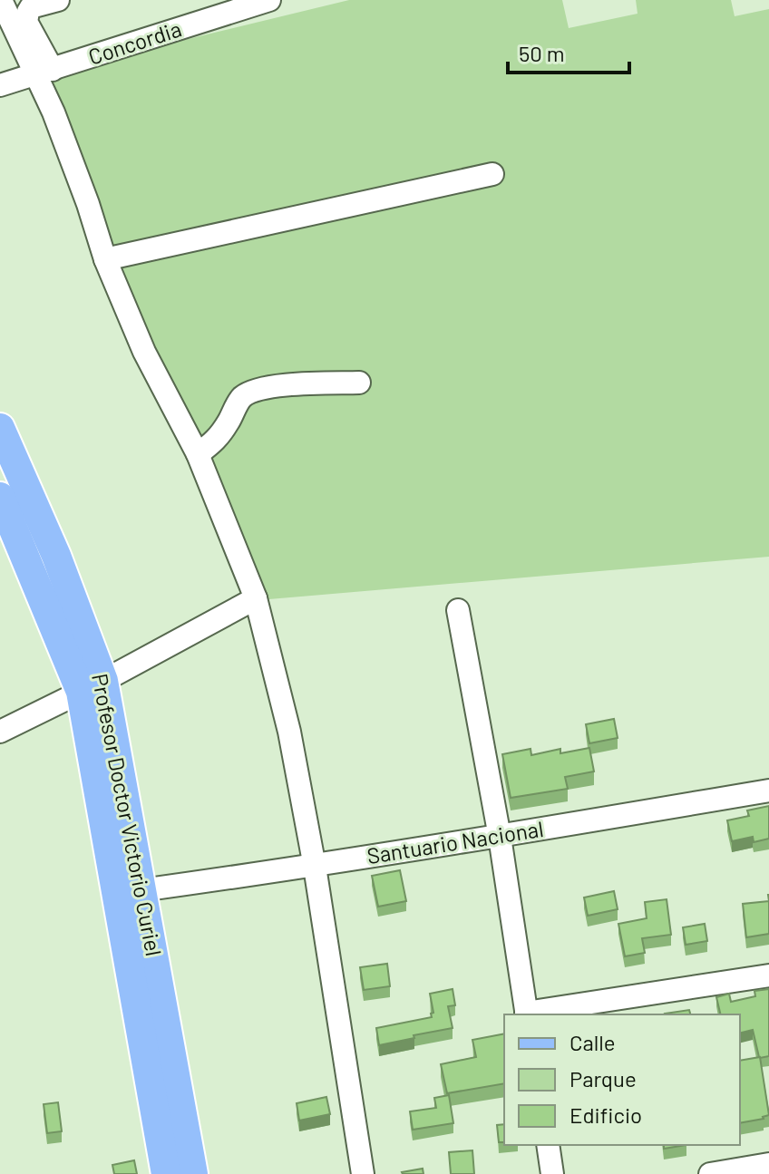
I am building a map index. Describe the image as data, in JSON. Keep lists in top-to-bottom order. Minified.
{"streets":{"main road":["Profesor Doctor Victorio Curiel"],"street":["Concordia","Santuario Nacional"]},"crossings":[["Profesor Doctor Victorio Curiel","Santuario Nacional"]],"legend":["Calle","Parque","Edificio"],"scale_bar":"50 m"}
